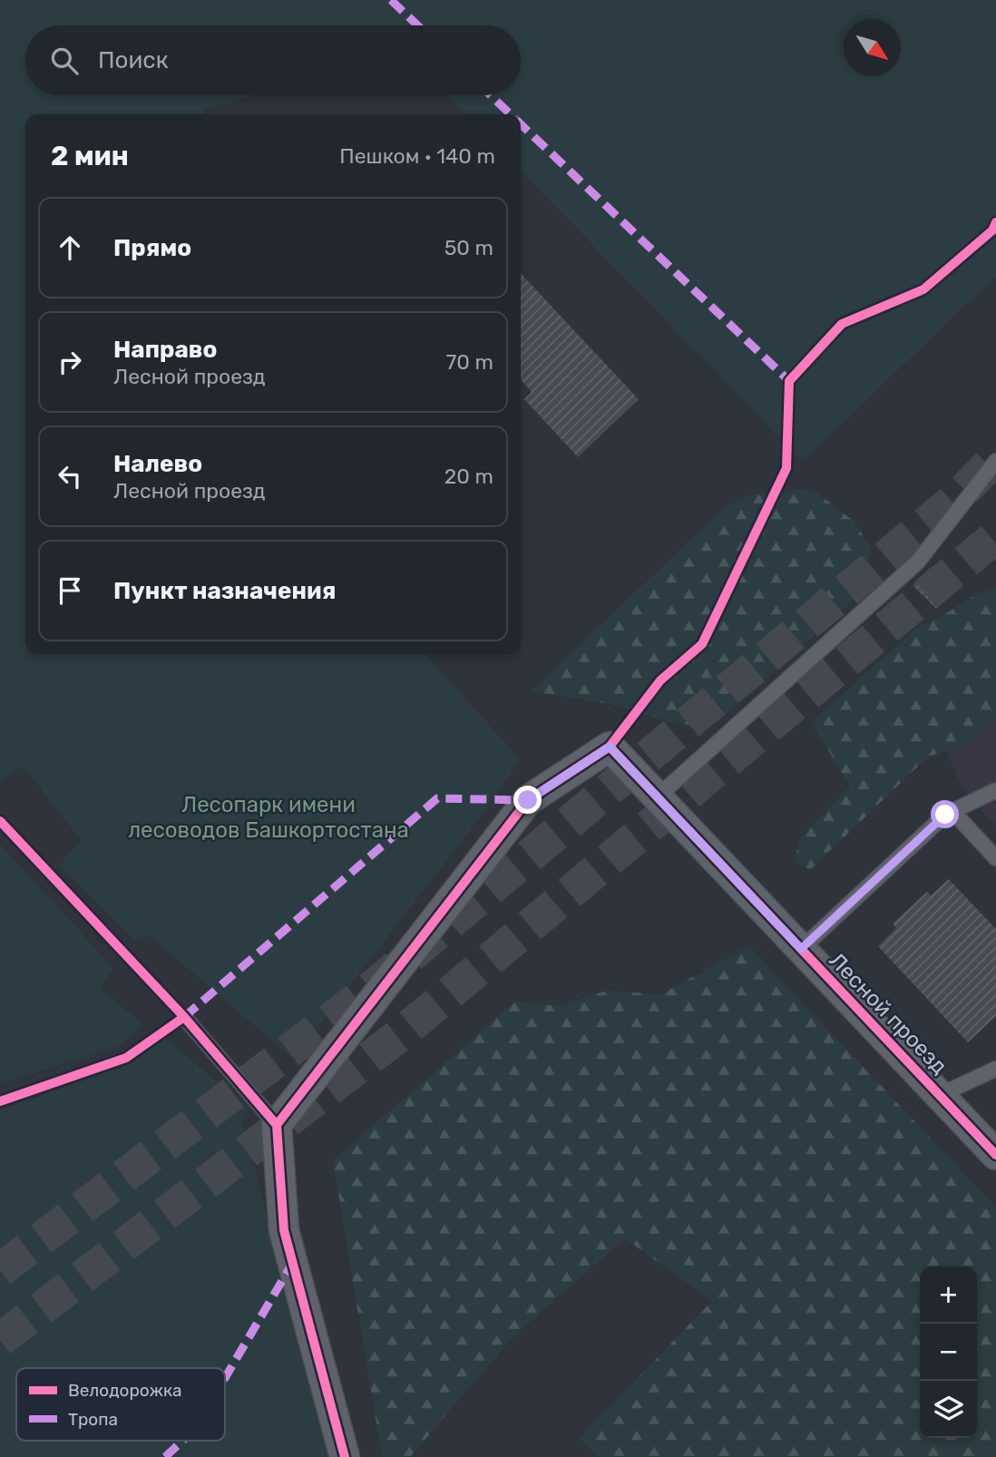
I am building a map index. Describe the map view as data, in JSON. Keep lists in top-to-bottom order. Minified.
{"streets":{"street":["Лесной проезд"]},"parks":["Лесопарк имени лесоводов Башкортостана"],"legend":["Велодорожка","Тропа"],"north":"bottom right","page":{"search":"Поиск","heading":["2 мин","Пешком · 140 m"],"list":[["Прямо","50 m"],["Направо","Лесной проезд","70 m"],["Налево","Лесной проезд","20 m"],"Пункт назначения"],"map_buttons":["+","−"]}}
